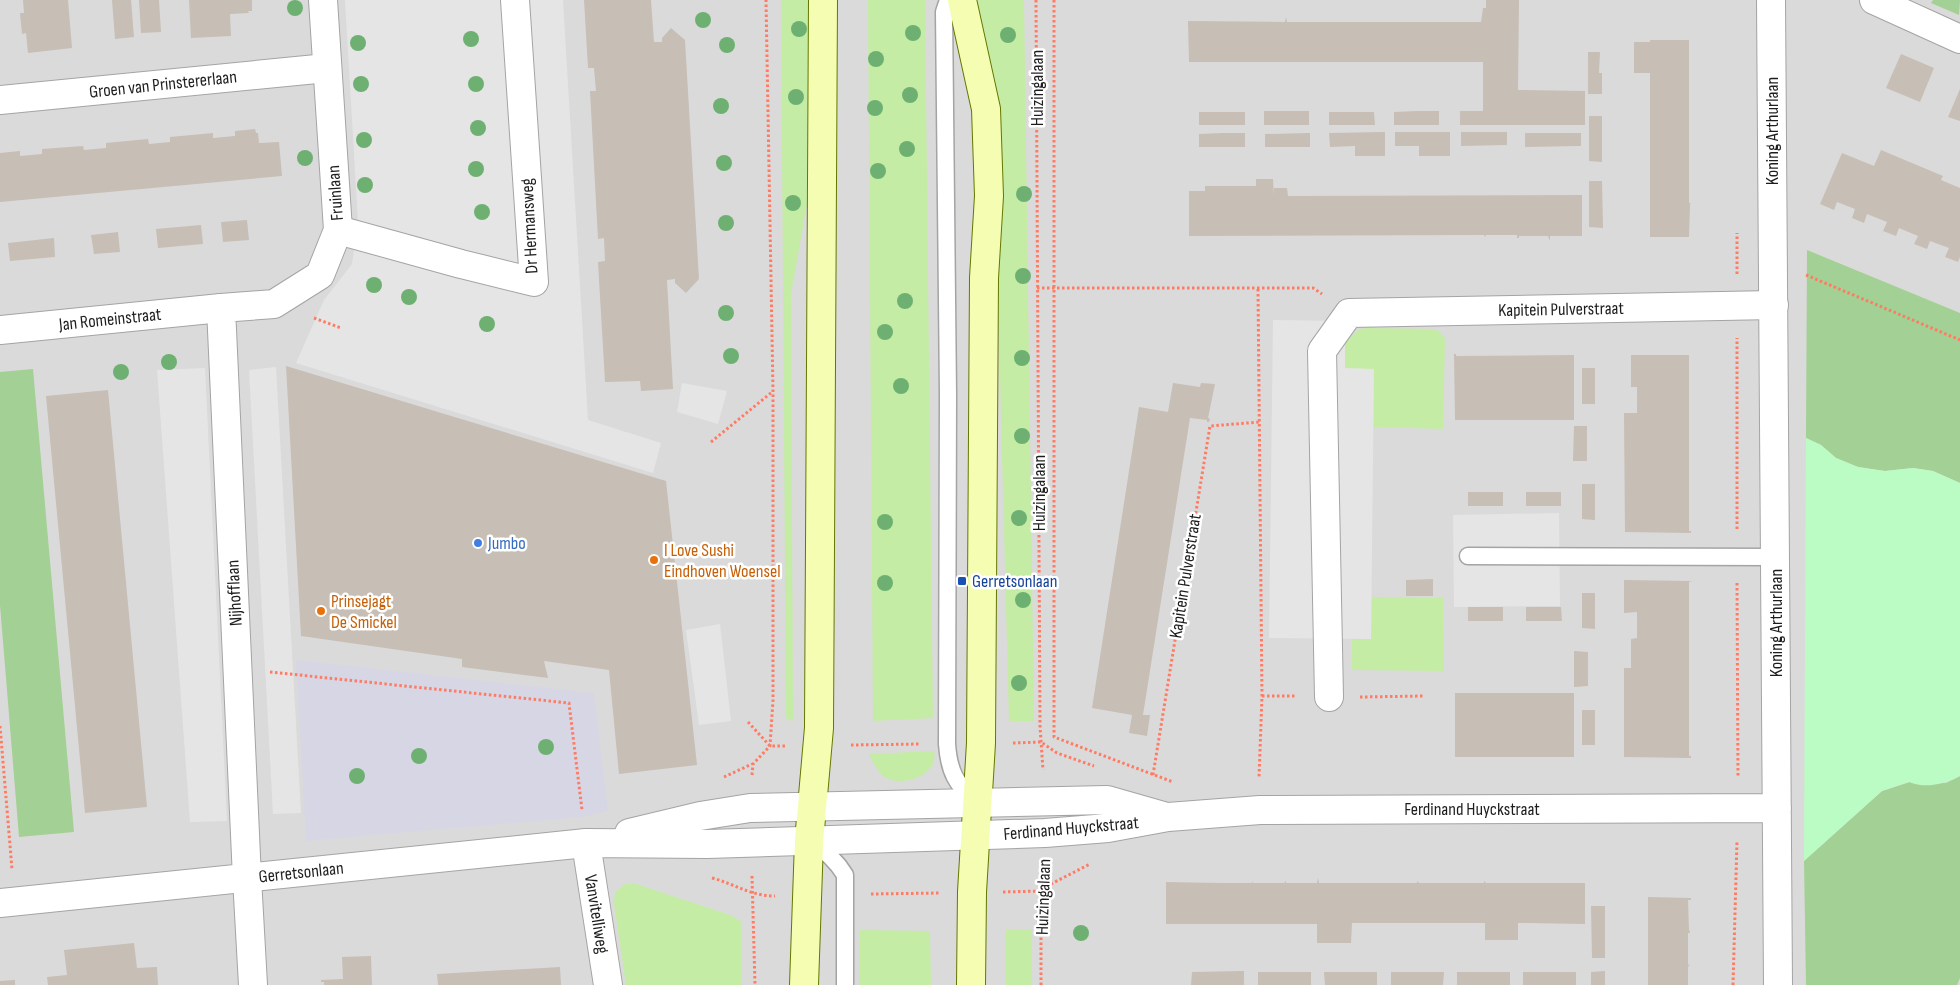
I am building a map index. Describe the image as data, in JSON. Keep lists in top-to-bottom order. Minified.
{"streets":{"street":["Groen van Prinstererlaan","Koning Arthurlaan","Fruinlaan","Dr Hermansweg","Kapitein Pulverstraat","Jan Romeinstraat","Nijhofflaan","Ferdinand Huyckstraat","Gerretsonlaan","Vanvitelliweg"],"path":["Huizingalaan"]},"crossings":[["Groen van Prinstererlaan","Fruinlaan"],["Huizingalaan","Ferdinand Huyckstraat"],["Koning Arthurlaan","Kapitein Pulverstraat"],["Koning Arthurlaan","Ferdinand Huyckstraat"],["Fruinlaan","Dr Hermansweg"],["Fruinlaan","Jan Romeinstraat"],["Fruinlaan","Nijhofflaan"],["Jan Romeinstraat","Nijhofflaan"],["Nijhofflaan","Gerretsonlaan"],["Ferdinand Huyckstraat","Gerretsonlaan"],["Ferdinand Huyckstraat","Vanvitelliweg"],["Gerretsonlaan","Vanvitelliweg"]],"places":{"other":["Jumbo","I Love Sushi Eindhoven Woensel","Prinsejagt De Smickel"],"transit":["Gerretsonlaan"]}}
